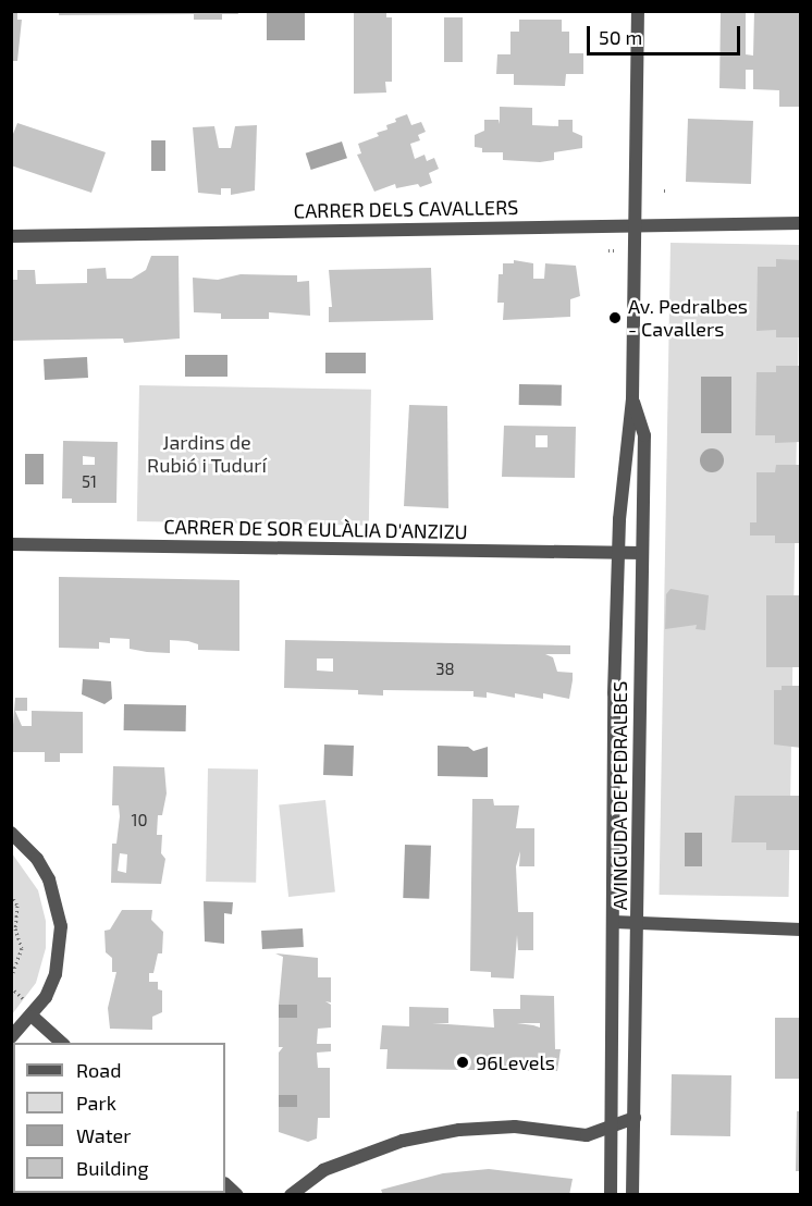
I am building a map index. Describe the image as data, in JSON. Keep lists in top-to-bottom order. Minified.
{"streets":{"street":["CARRER DELS CAVALLERS","CARRER DE SOR EULÀLIA D'ANZIZU","AVINGUDA DE PEDRALBES"]},"crossings":[["CARRER DELS CAVALLERS","AVINGUDA DE PEDRALBES"],["CARRER DE SOR EULÀLIA D'ANZIZU","AVINGUDA DE PEDRALBES"]],"parks":["Jardins de Rubió i Tudurí"],"places":["Av. Pedralbes - Cavallers","96Levels"],"house_numbers":["51","38","10"],"legend":["Road","Park","Water","Building"],"scale_bar":"50 m"}
